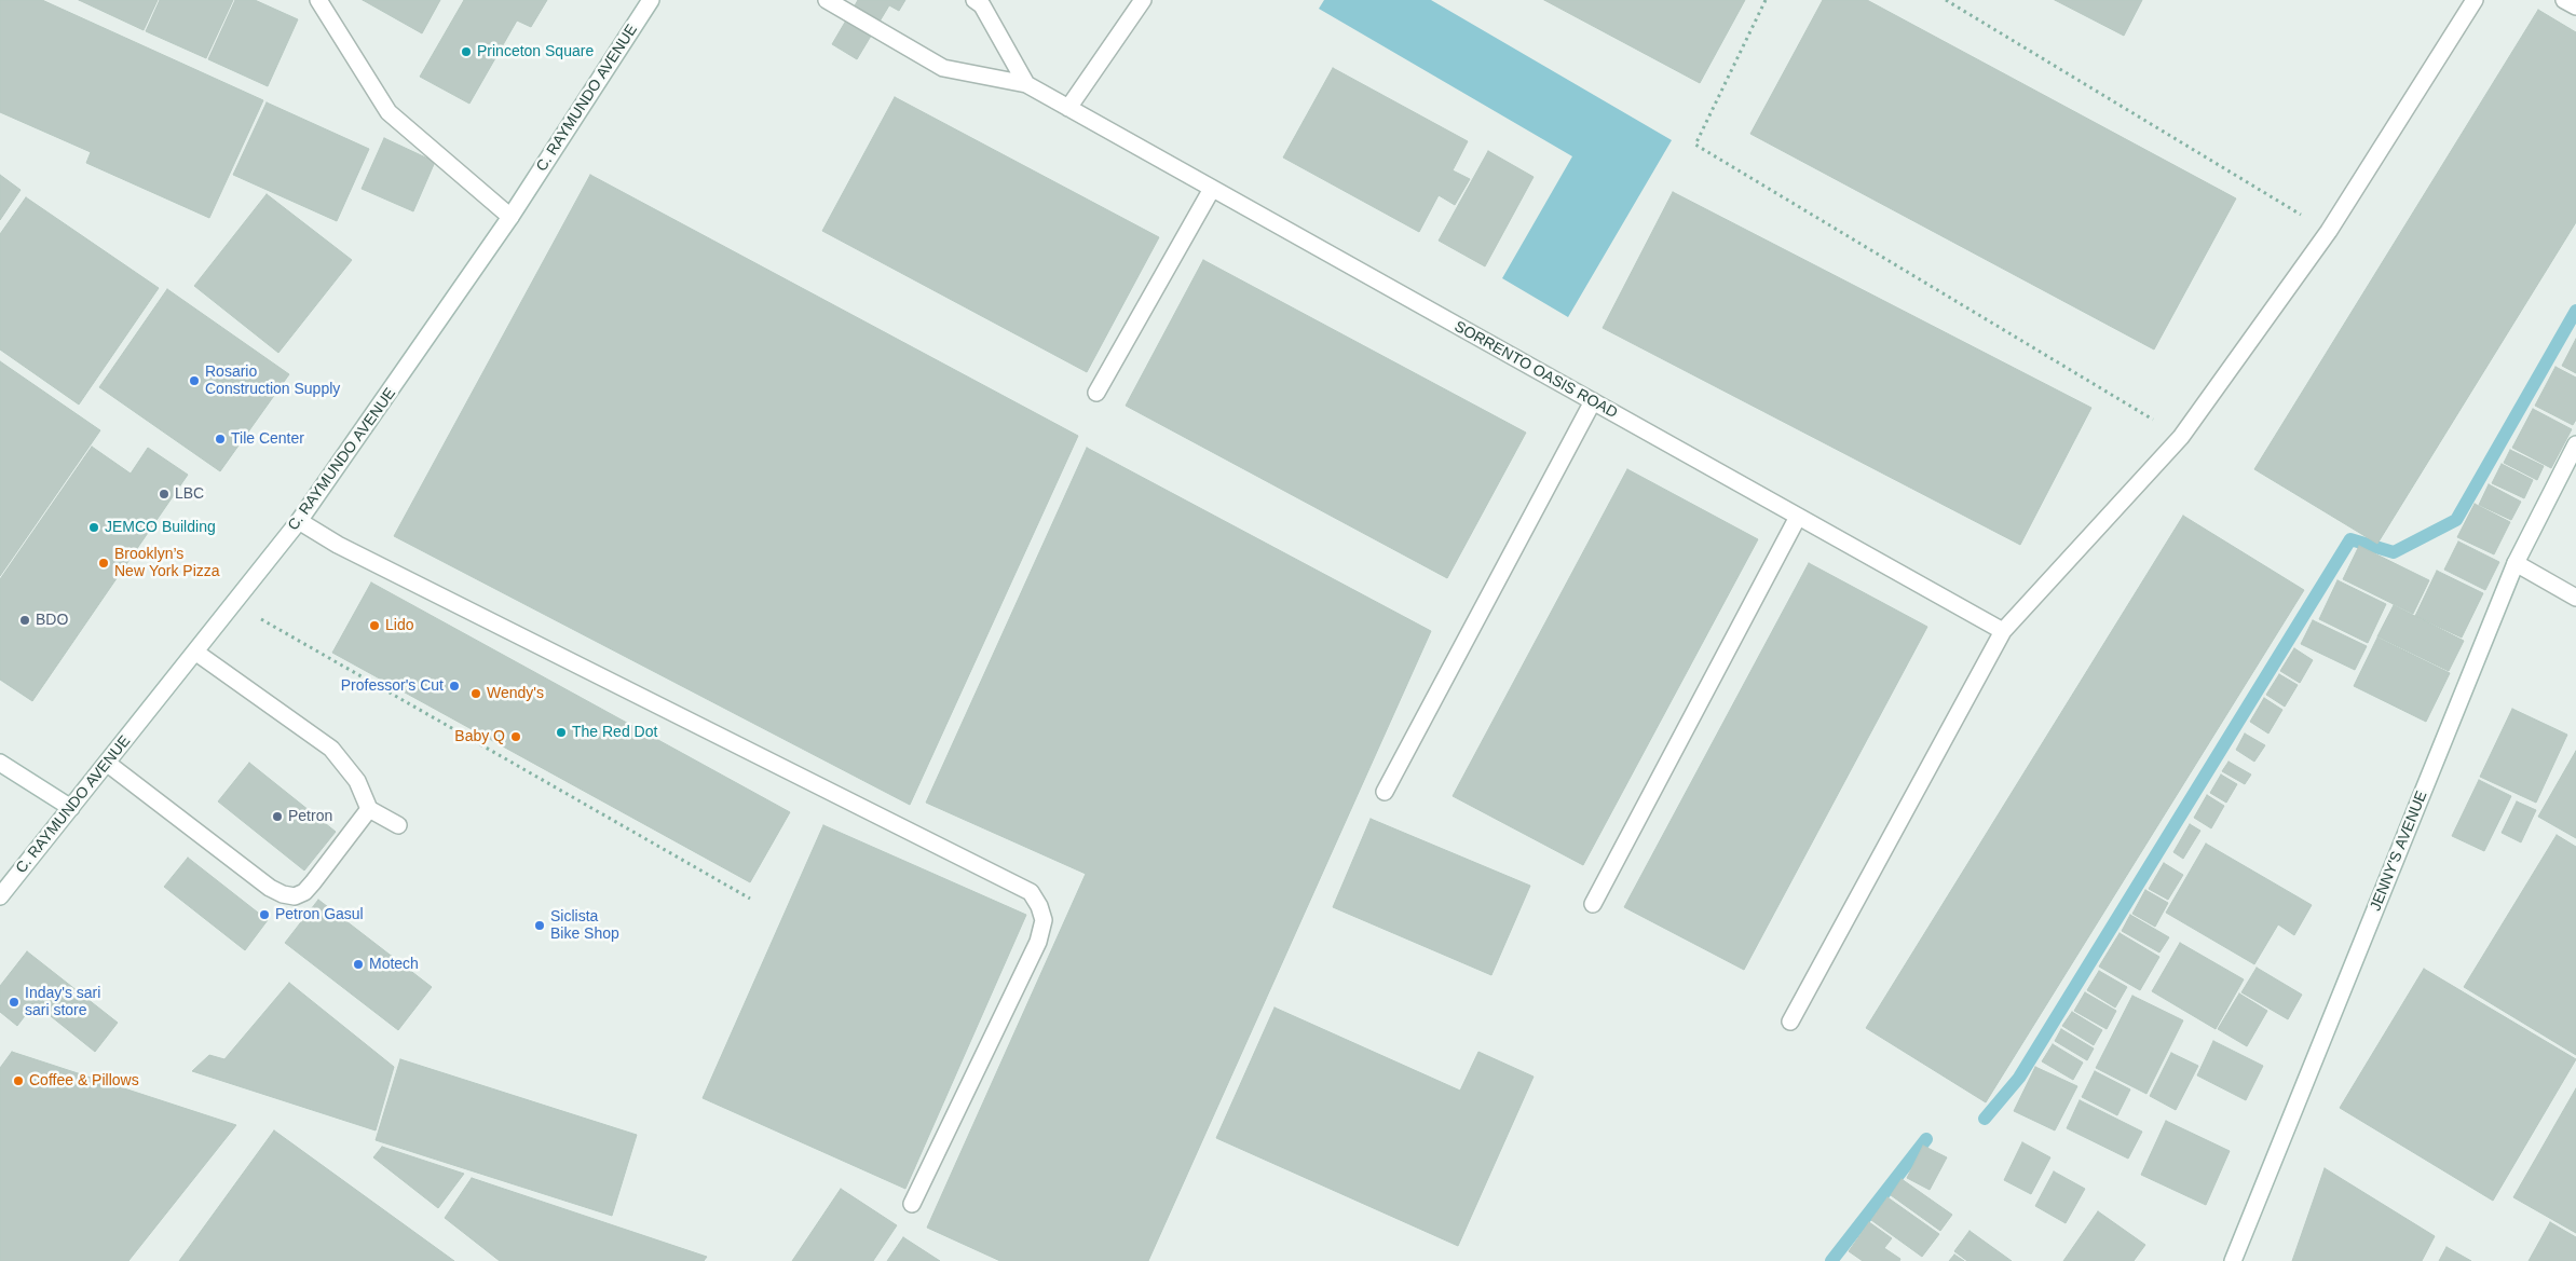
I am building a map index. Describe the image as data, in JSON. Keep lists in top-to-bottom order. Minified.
{"streets":{"street":["C. RAYMUNDO AVENUE","SORRENTO OASIS ROAD","JENNY'S AVENUE"]},"places":["Princeton Square","Rosario Construction Supply","Tile Center","LBC","JEMCO Building","Brooklyn’s New York Pizza","BDO","Lido","Professor's Cut","Wendy's","The Red Dot","Baby Q","Petron","Petron Gasul","Siclista Bike Shop","Motech","Inday's sari sari store","Coffee & Pillows"]}
